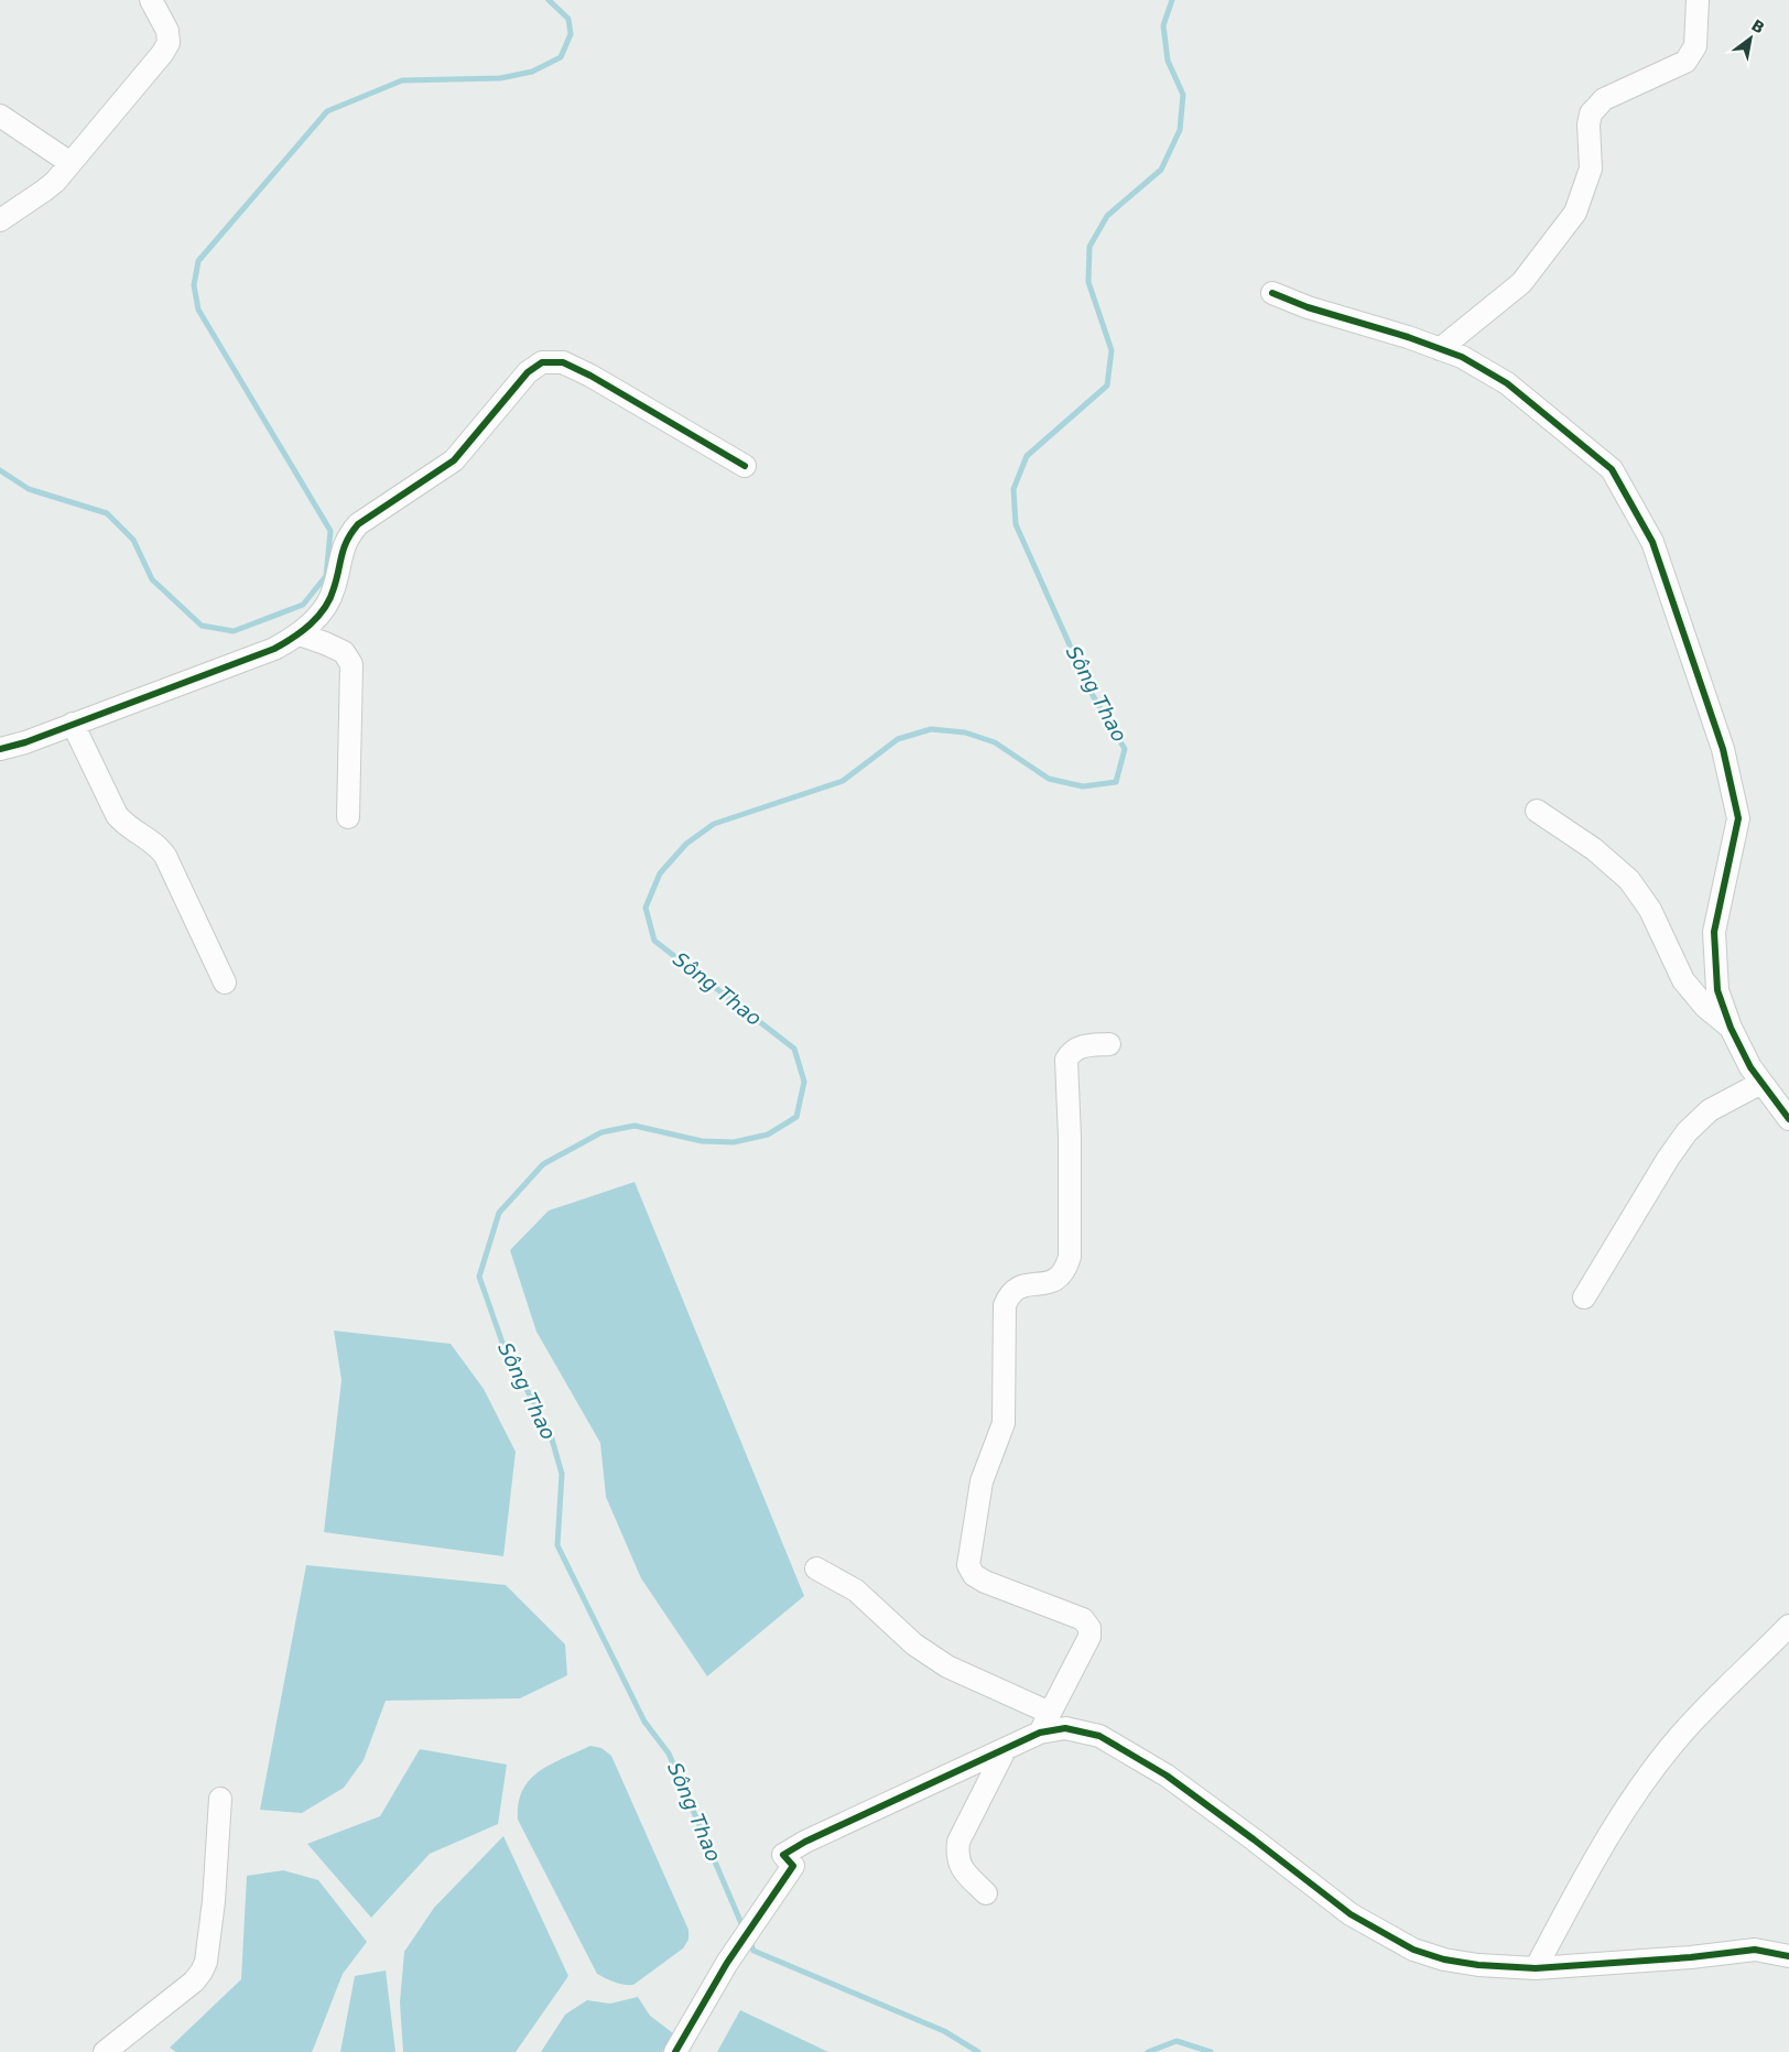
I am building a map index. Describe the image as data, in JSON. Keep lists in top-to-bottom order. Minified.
{"water":["Sông Thao"],"north":"top right"}
